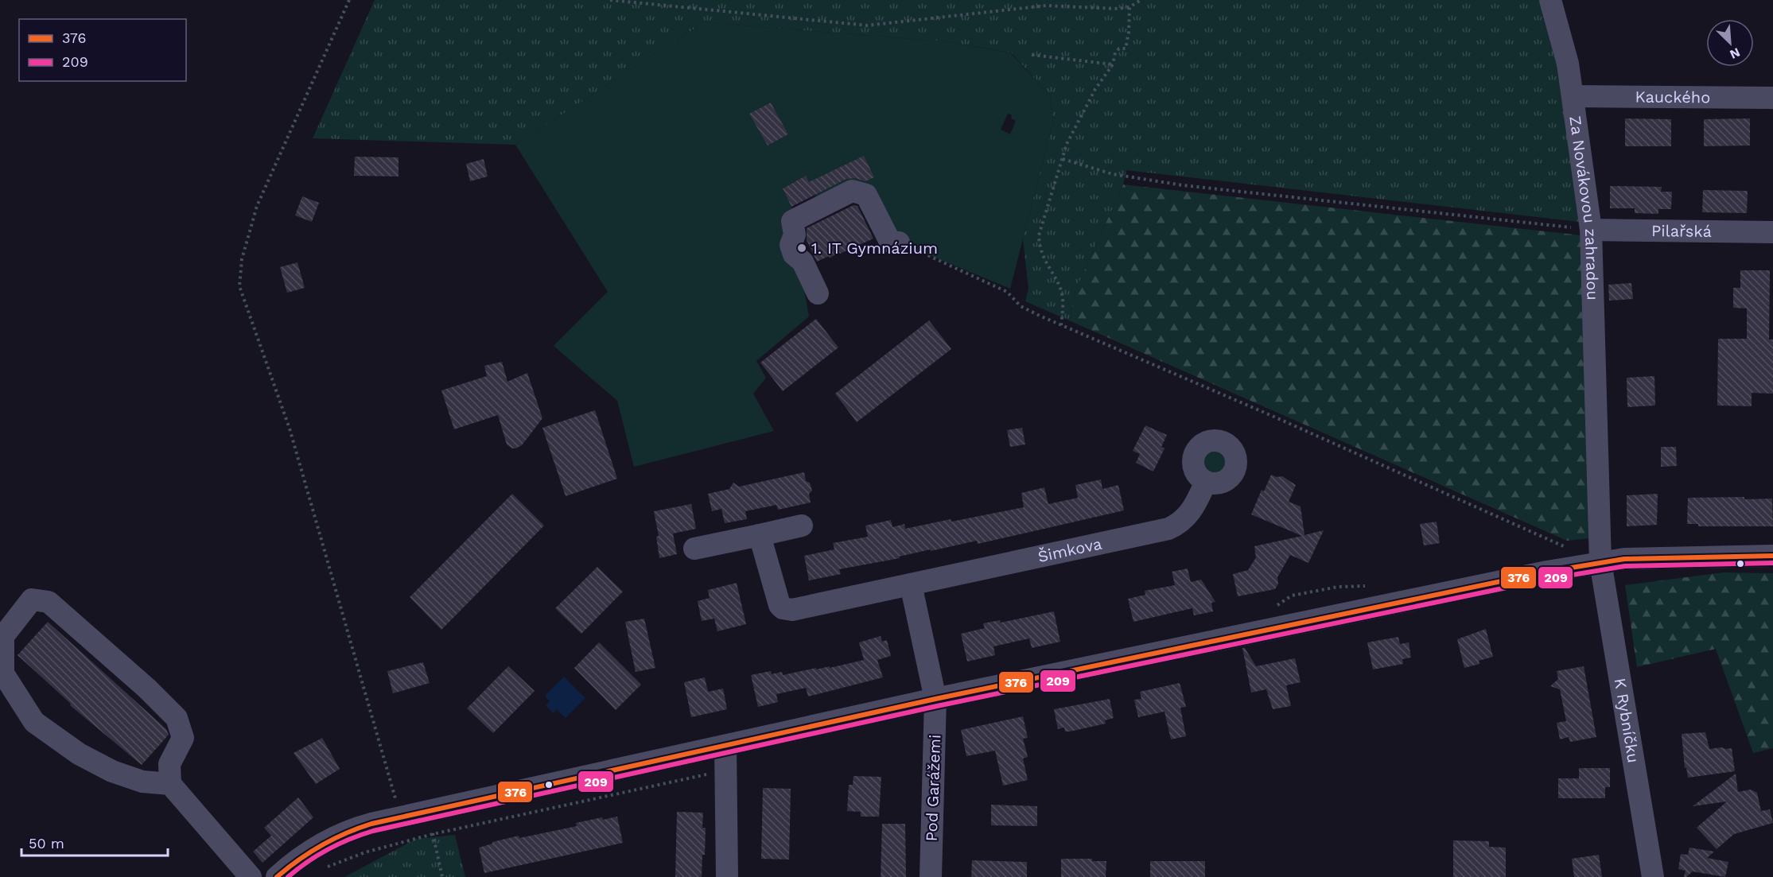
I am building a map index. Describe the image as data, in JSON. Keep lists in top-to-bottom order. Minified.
{"streets":{"street":["Kauckého","Za Novákovou zahradou","Pilařská","Šimkova","K Rybníčku","Pod Garážemi"]},"crossings":[["Kauckého","Za Novákovou zahradou"],["Za Novákovou zahradou","Pilařská"],["Za Novákovou zahradou","K Rybníčku"]],"places":["1. IT Gymnázium"],"lines":["transit line 376","transit line 209"],"legend":["376","209"],"scale_bar":"50 m","north":"bottom right"}
